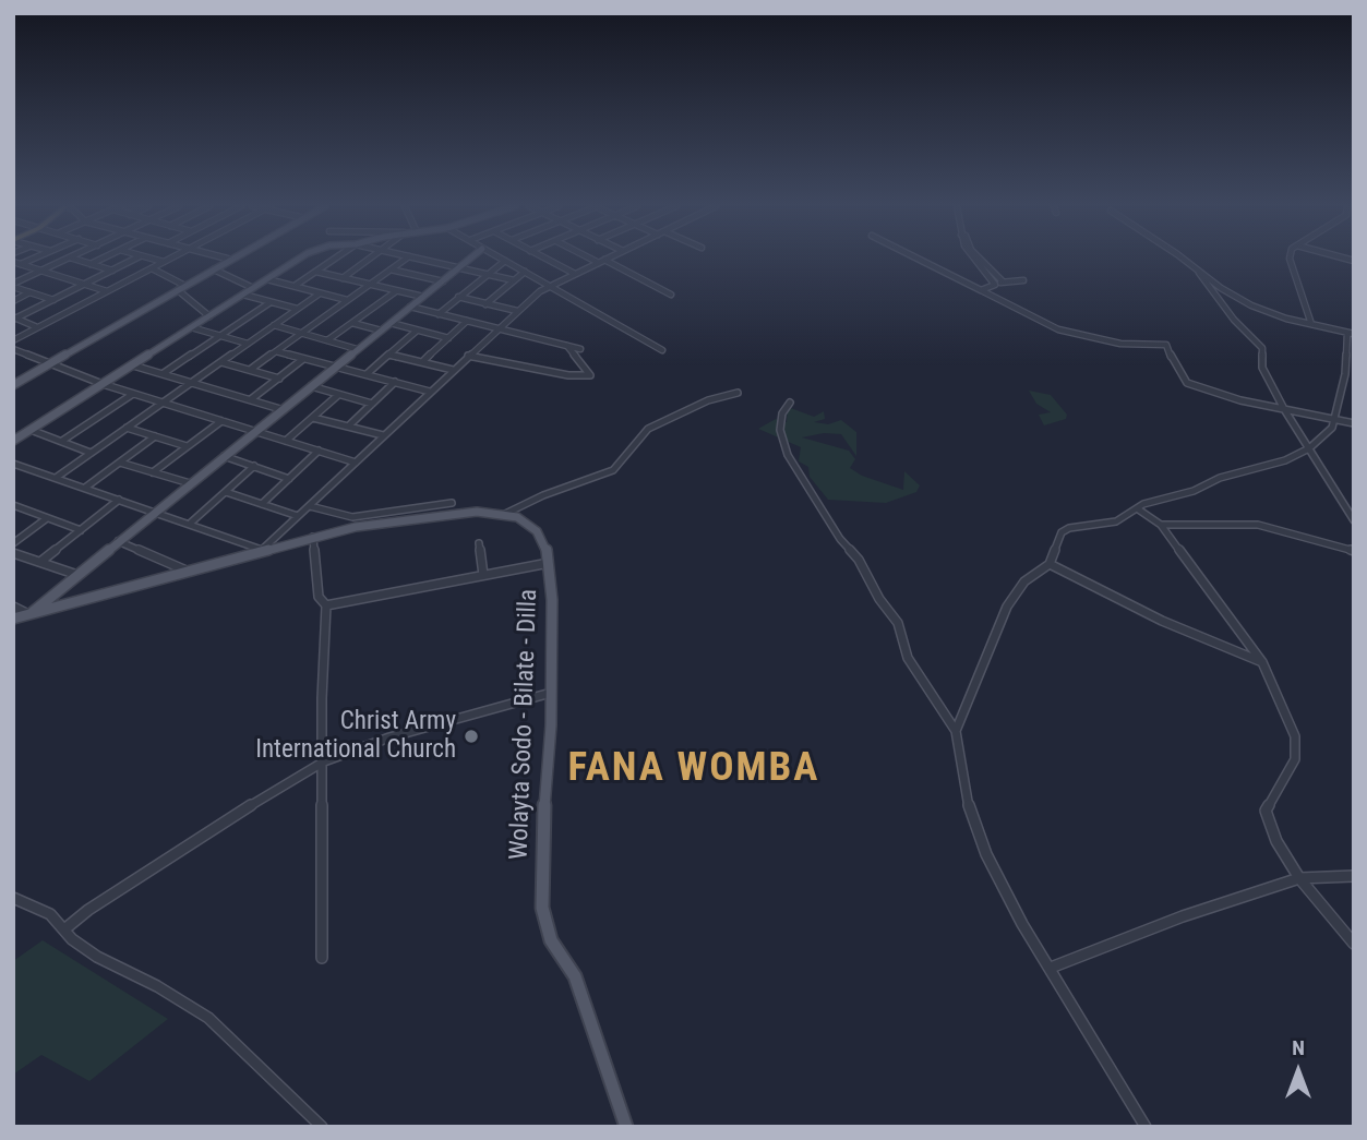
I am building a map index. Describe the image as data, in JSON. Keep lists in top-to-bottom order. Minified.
{"streets":{"main road":["Wolayta Sodo - Bilate - Dilla"]},"districts":["FANA WOMBA"],"places":["Christ Army International Church"],"north":"top"}
